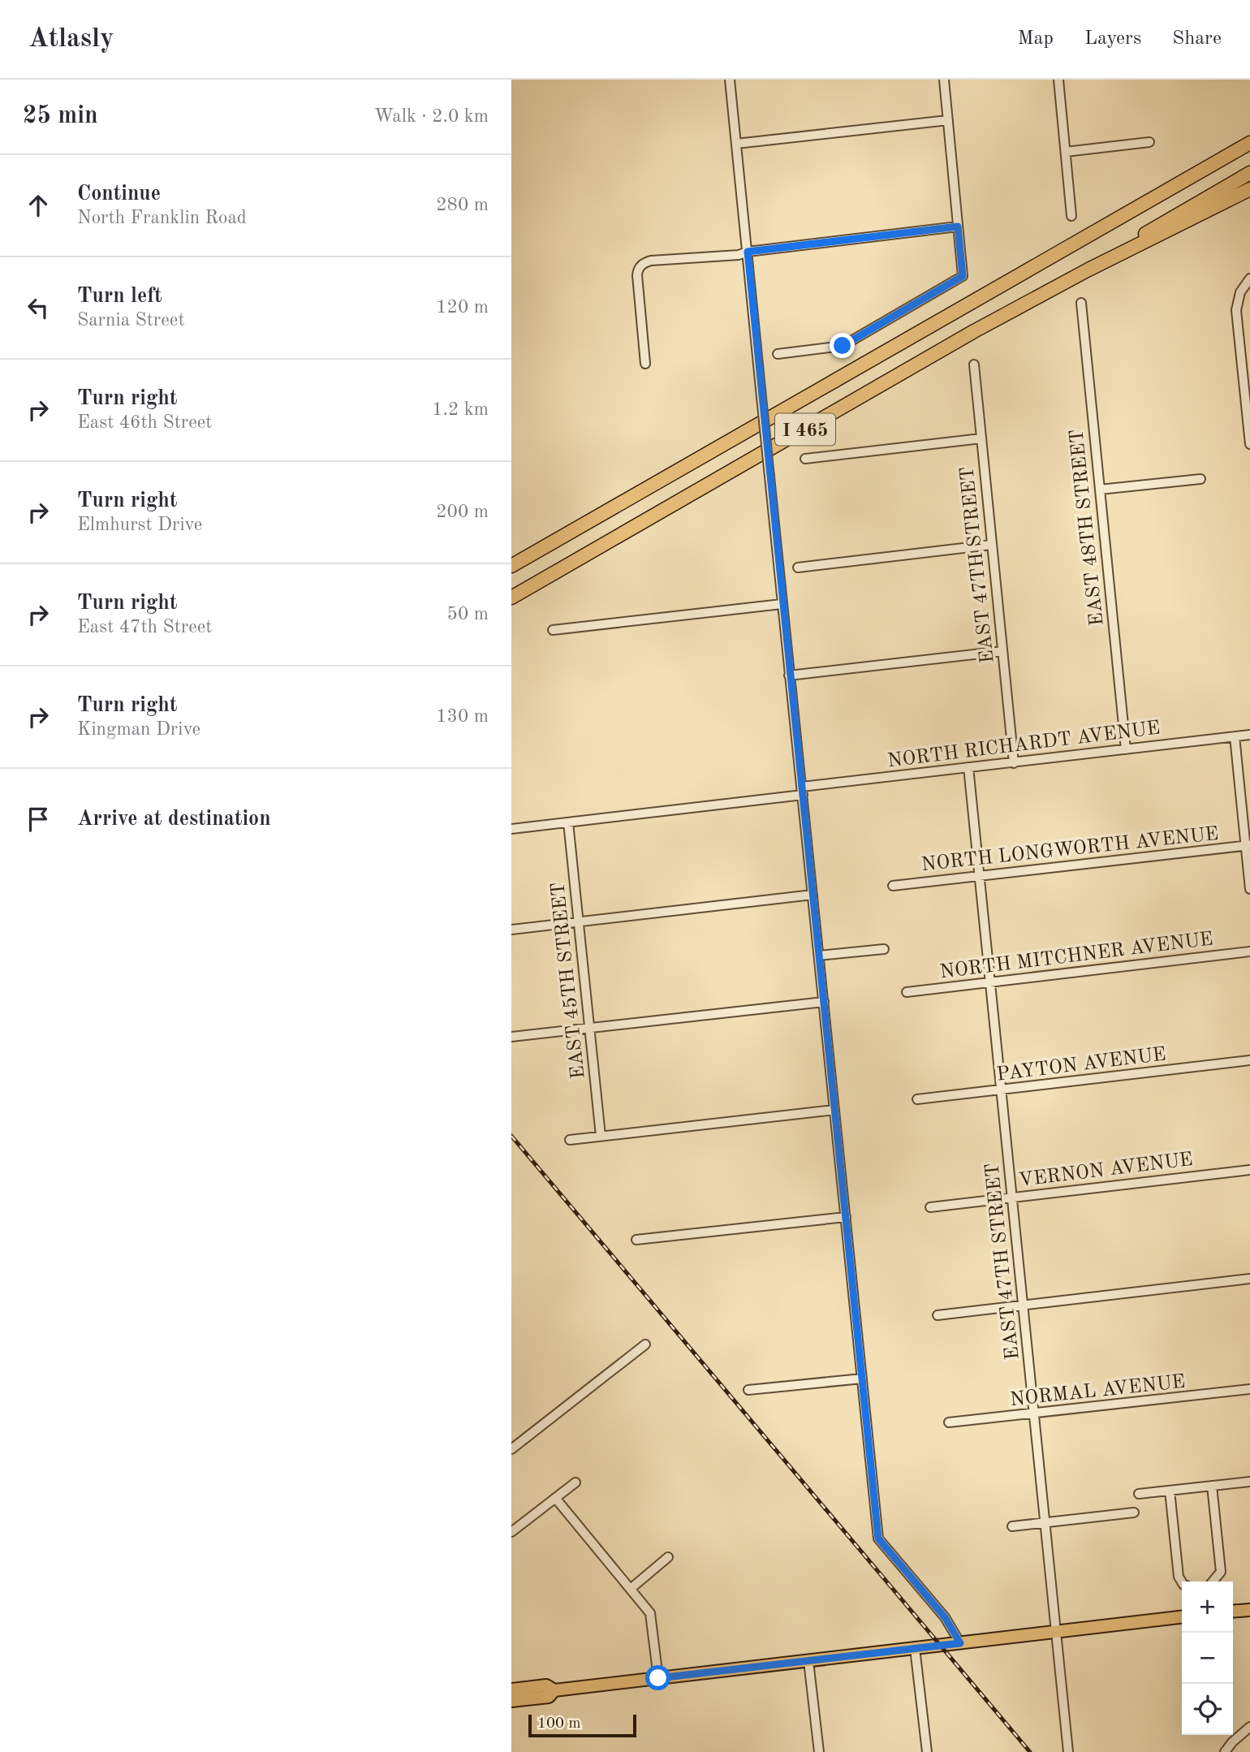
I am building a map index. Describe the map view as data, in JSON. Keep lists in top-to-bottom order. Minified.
{"streets":{"highway":["I 465"],"street":["EAST 48TH STREET","EAST 47TH STREET","NORTH RICHARDT AVENUE","NORTH LONGWORTH AVENUE","NORTH MITCHNER AVENUE","EAST 45TH STREET","PAYTON AVENUE","VERNON AVENUE","NORMAL AVENUE"]},"crossings":[["EAST 48TH STREET","NORTH RICHARDT AVENUE"],["EAST 47TH STREET","NORTH RICHARDT AVENUE"],["EAST 47TH STREET","NORTH LONGWORTH AVENUE"],["EAST 47TH STREET","NORTH MITCHNER AVENUE"],["EAST 47TH STREET","PAYTON AVENUE"],["EAST 47TH STREET","VERNON AVENUE"],["EAST 47TH STREET","NORMAL AVENUE"],["NORTH RICHARDT AVENUE","EAST 45TH STREET"]],"scale_bar":"100 m","page":{"header":"Atlasly","nav":["Map","Layers","Share"],"heading":["25 min","Walk · 2.0 km"],"list":[["Continue","North Franklin Road","280 m"],["Turn left","Sarnia Street","120 m"],["Turn right","East 46th Street","1.2 km"],["Turn right","Elmhurst Drive","200 m"],["Turn right","East 47th Street","50 m"],["Turn right","Kingman Drive","130 m"],"Arrive at destination"],"map_buttons":["+","−"],"scale":"100 m"}}
